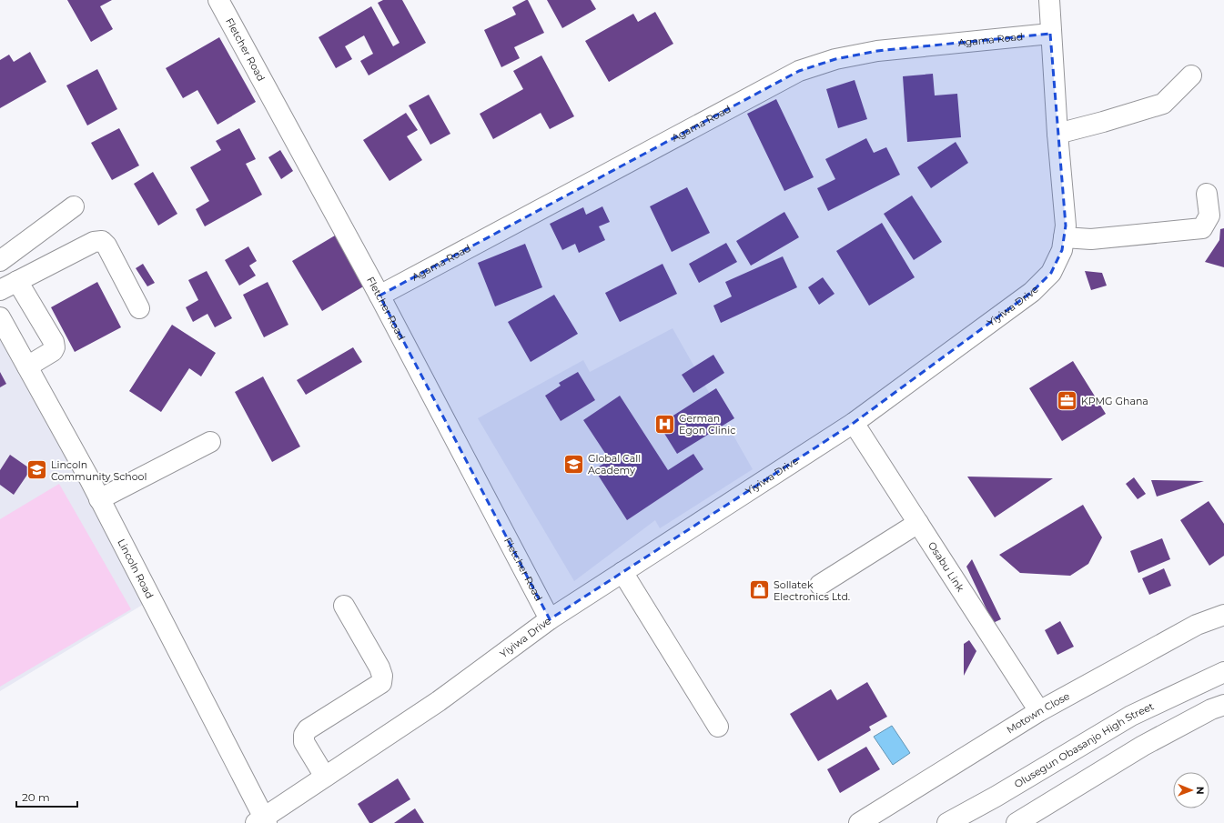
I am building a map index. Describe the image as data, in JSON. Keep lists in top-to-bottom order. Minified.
{"streets":{"street":["Agama Road","Fletcher Road","Yiyiwa Drive","Osabu Link","Lincoln Road","Motown Close","Olusegun Obasanjo High Street"]},"crossings":[["Agama Road","Fletcher Road"],["Agama Road","Yiyiwa Drive"],["Fletcher Road","Yiyiwa Drive"],["Yiyiwa Drive","Osabu Link"],["Yiyiwa Drive","Lincoln Road"],["Osabu Link","Motown Close"]],"places":{"office":["KPMG Ghana"],"hospital":["German Egon Clinic"],"school or university":["Global Call Academy","Lincoln Community School"],"shop":["Sollatek Electronics Ltd."]},"scale_bar":"20 m","north":"right"}
